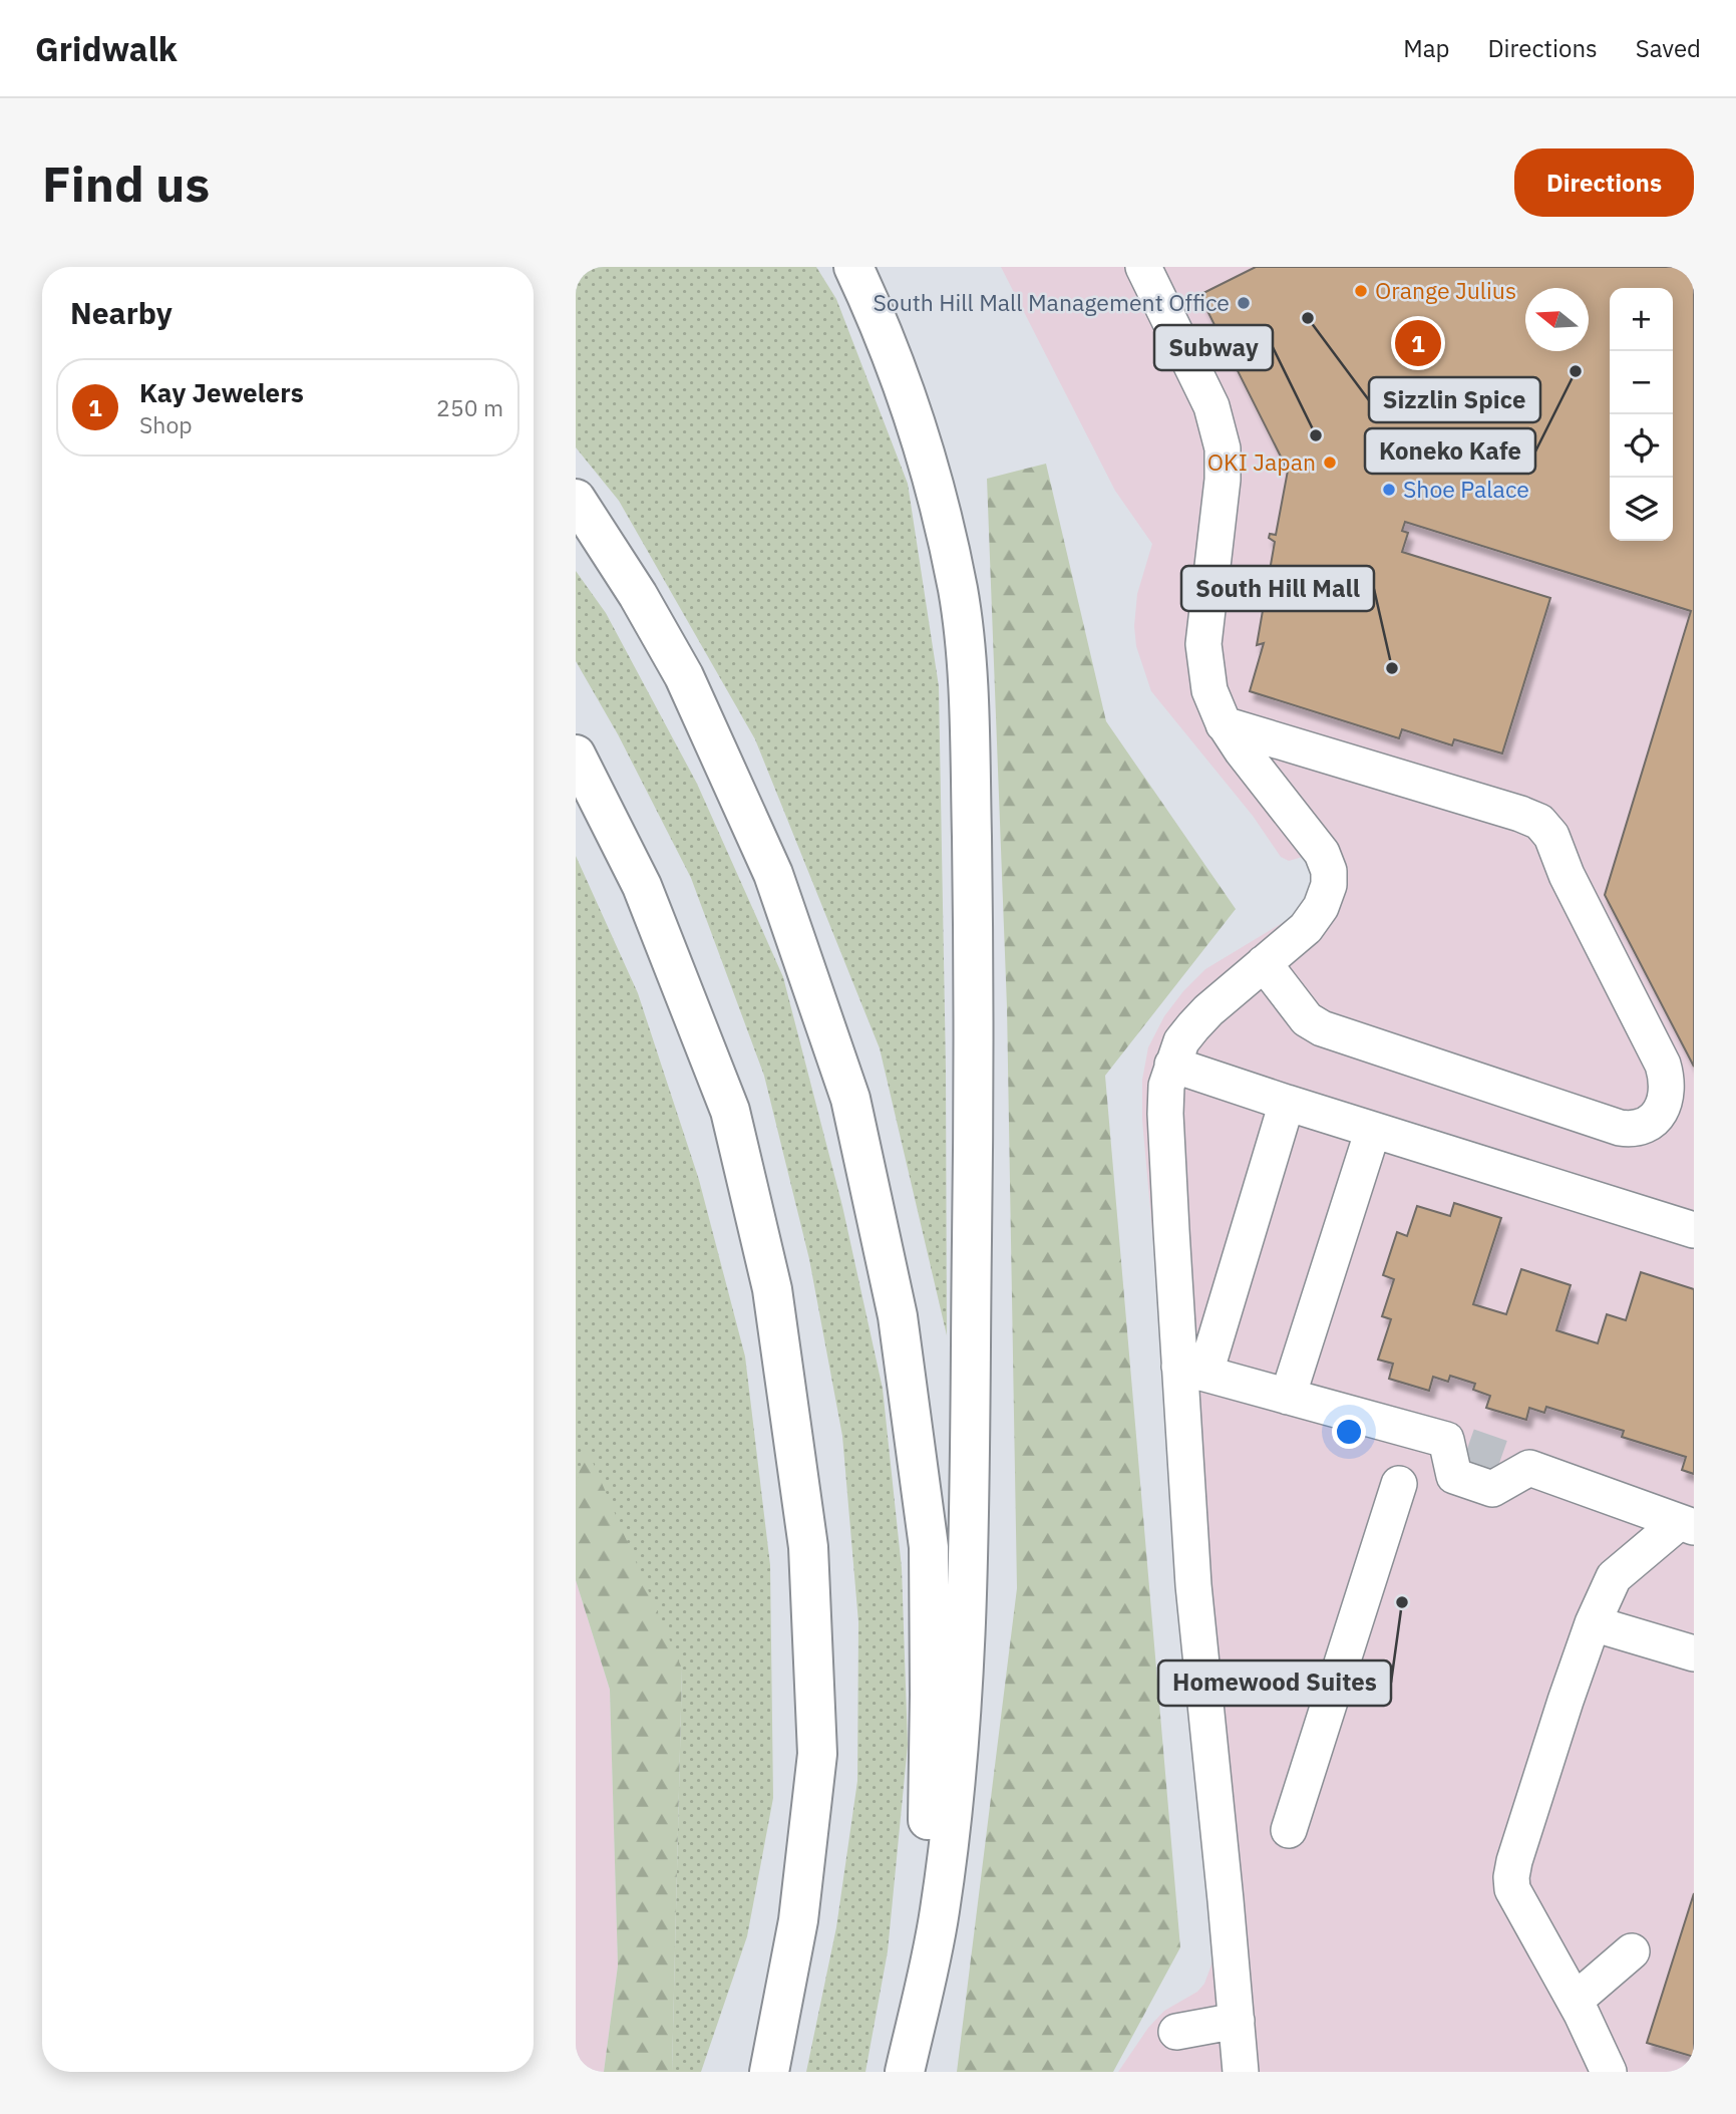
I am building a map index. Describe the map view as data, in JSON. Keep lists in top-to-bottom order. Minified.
{"places":["Orange Julius","South Hill Mall Management Office","Sizzlin Spice","Koneko Kafe","Subway","OKI Japan","Shoe Palace","South Hill Mall","Homewood Suites"],"north":"left","page":{"header":"Gridwalk","nav":["Map","Directions","Saved"],"buttons":"Directions","title":"Find us","heading":"Nearby","map_buttons":["+","−"],"pins":"1","list":[{"mark":"1","name":"Kay Jewelers","note":"Shop","value":"250 m"}]}}
